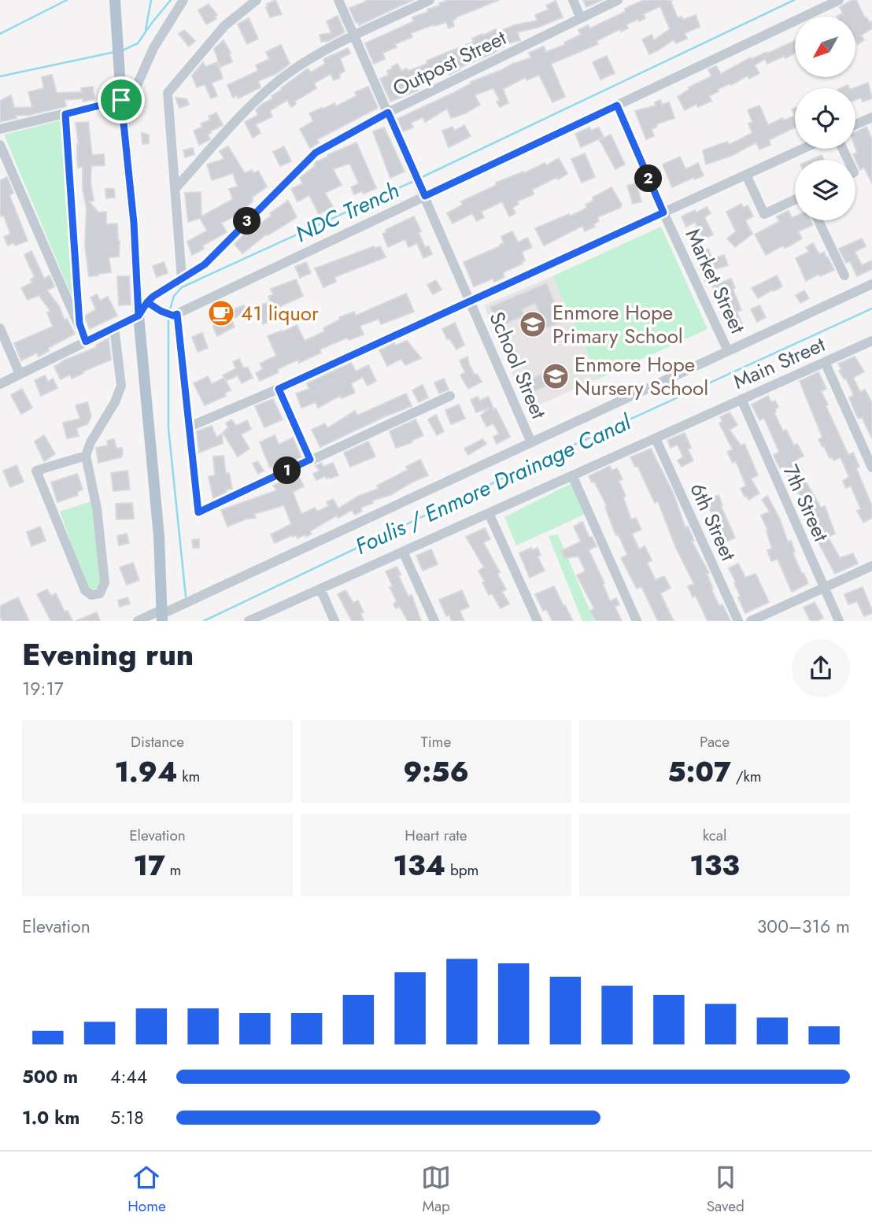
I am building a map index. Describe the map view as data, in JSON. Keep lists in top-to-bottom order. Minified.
{"streets":{"street":["Outpost Street","Market Street","Main Street","School Street","7th Street","6th Street"]},"crossings":[["Outpost Street","School Street"],["Main Street","7th Street"],["Main Street","6th Street"]],"water":["NDC Trench","Foulis / Enmore Drainage Canal"],"places":{"cafe":["41 liquor"],"school or university":["Enmore Hope Primary School","Enmore Hope Nursery School"]},"north":"bottom left","page":{"pins":["2","3","1"],"heading":["Evening run","19:17"],"stats":[["Distance","1.94 km"],["Time","9:56"],["Pace","5:07 /km"],["Elevation","17 m"],["Heart rate","134 bpm"],["kcal","133"]],"chart":["Elevation","300–316 m"],"list":[{"name":"500 m","note":"4:44"},{"name":"1.0 km","note":"5:18"}],"tabs":["Home","Map","Saved"]}}
